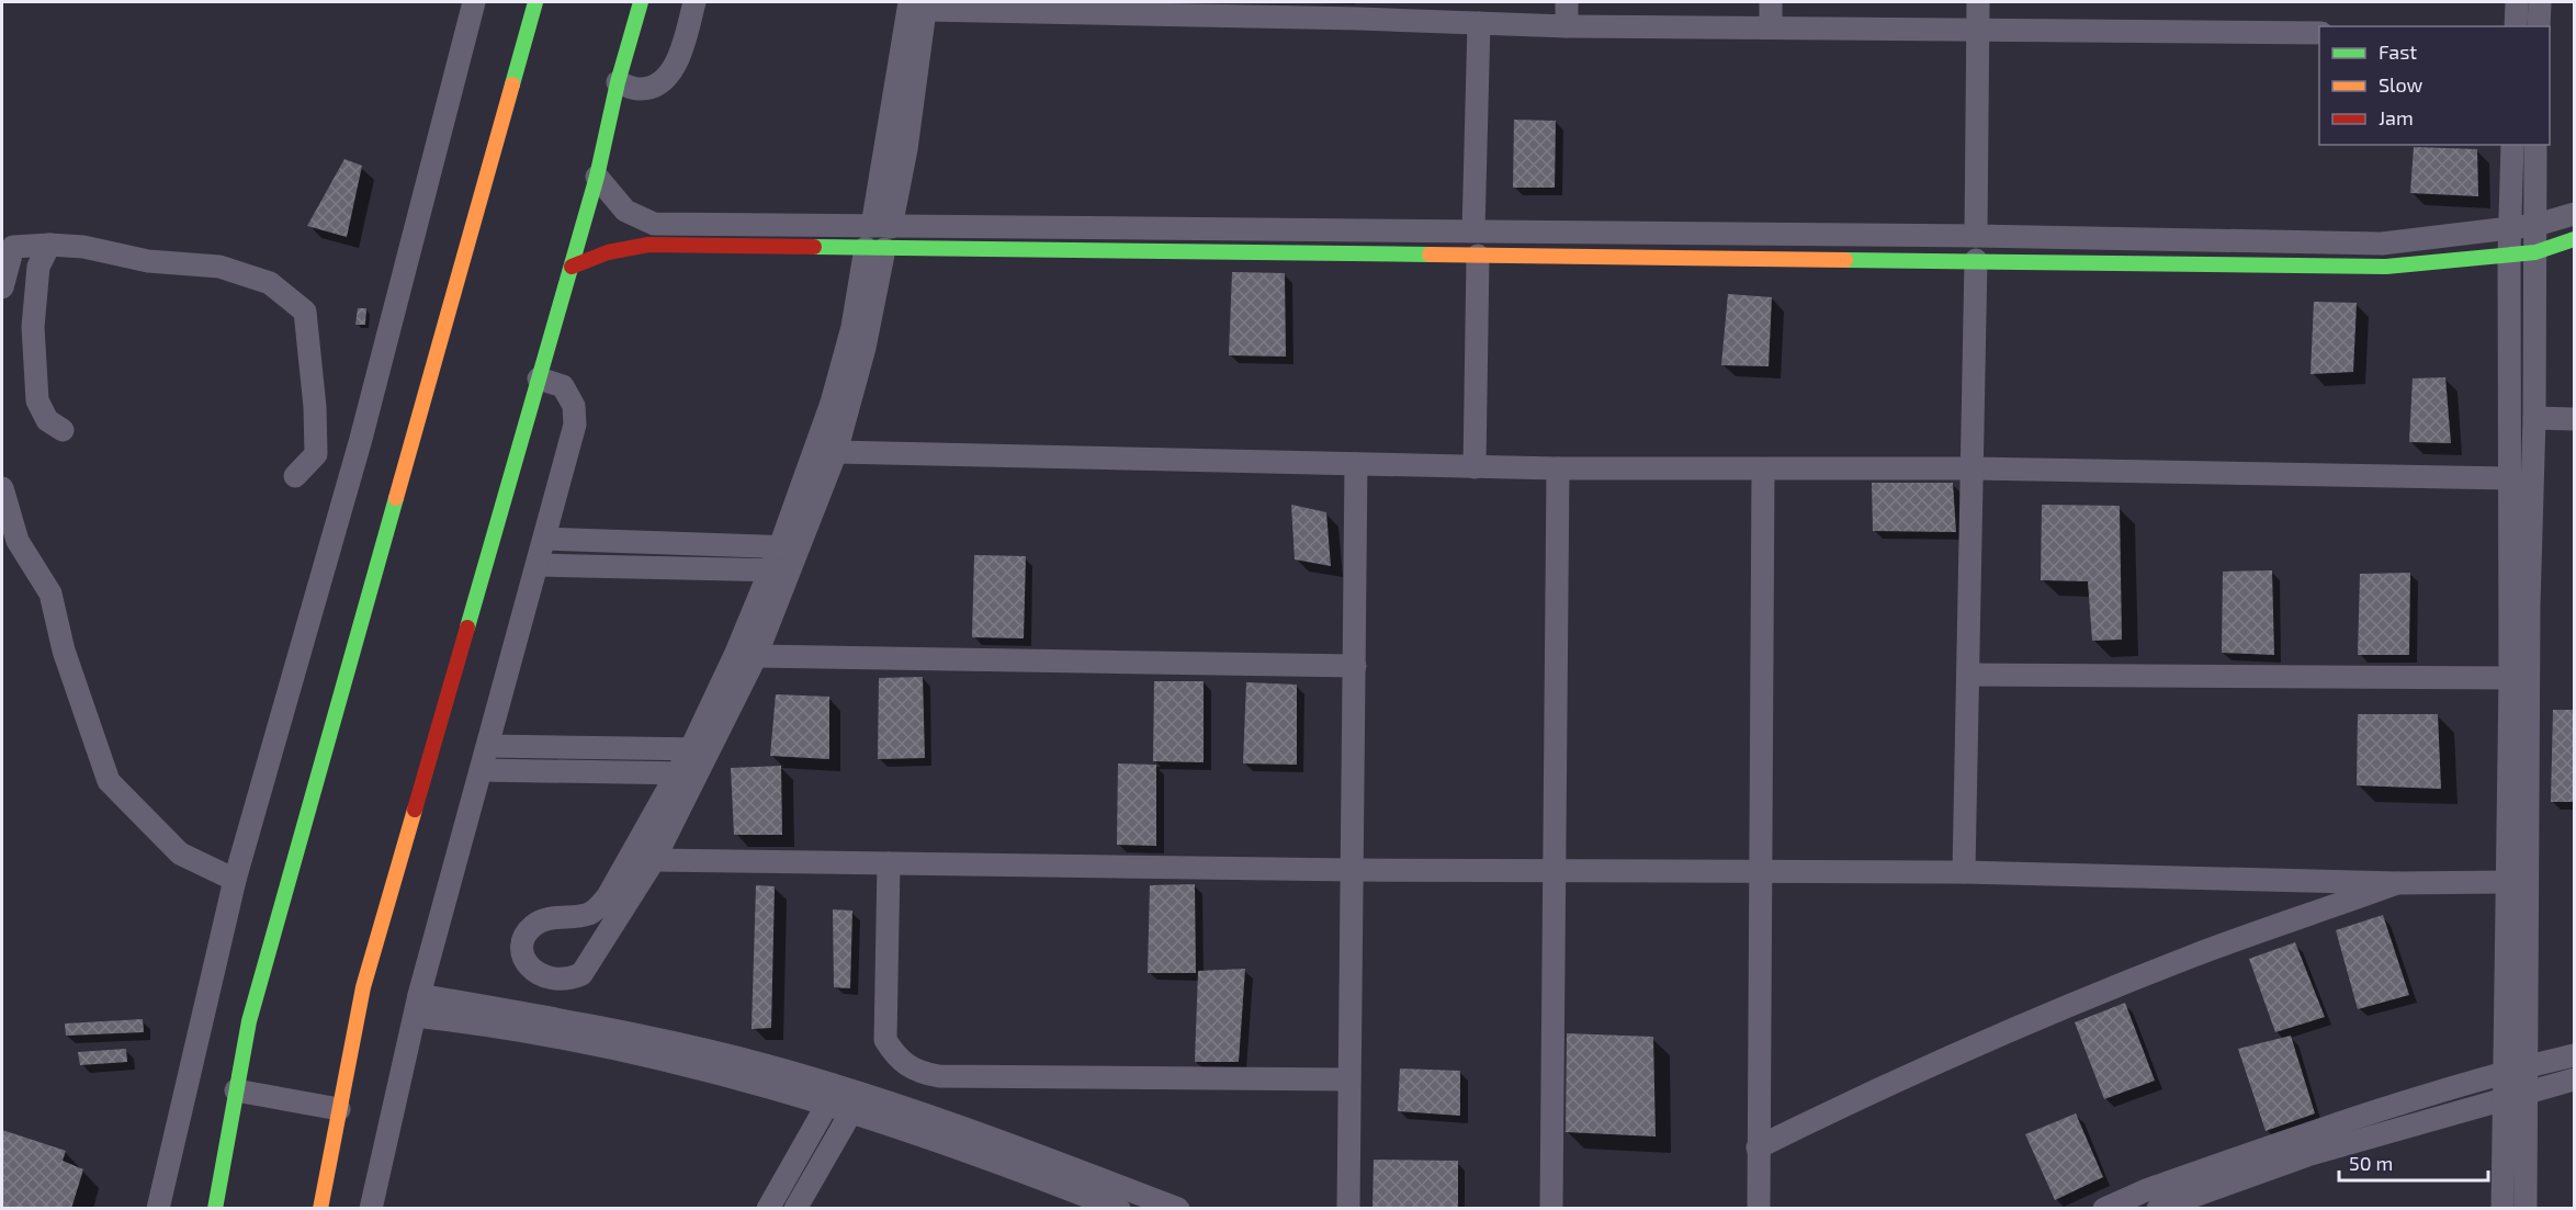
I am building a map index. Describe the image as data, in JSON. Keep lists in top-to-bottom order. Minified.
{"legend":["Fast","Slow","Jam"],"scale_bar":"50 m"}
